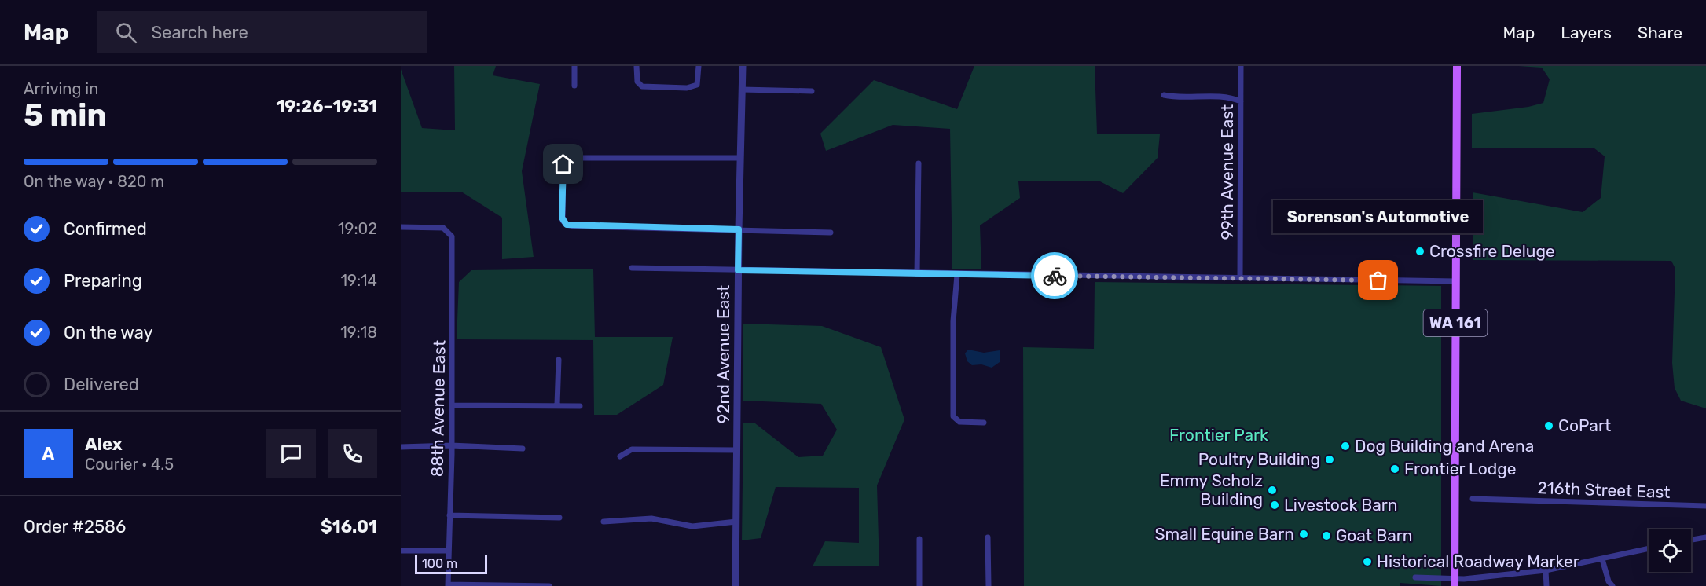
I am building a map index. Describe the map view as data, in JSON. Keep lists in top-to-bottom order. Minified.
{"streets":{"main road":["WA 161"],"street":["99th Avenue East","92nd Avenue East","88th Avenue East","216th Street East"]},"parks":["Frontier Park"],"places":["Crossfire Deluge","Sorenson's Automotive","CoPart","Dog Building and Arena","Poultry Building","Frontier Lodge","Emmy Scholz Building","Livestock Barn","Small Equine Barn","Goat Barn","Historical Roadway Marker"],"scale_bar":"100 m","page":{"header":"Map","search":"Search here","nav":["Map","Layers","Share"],"heading":["5 min","Arriving in","19:26–19:31"],"panel":["Alex","Courier · 4.5","Order #2586","$16.01"],"bar":"On the way · 820 m","bubble":"Sorenson's Automotive","list":[["Confirmed","19:02"],["Preparing","19:14"],["On the way","19:18"],"Delivered"],"round":"A","scale":"100 m"}}
